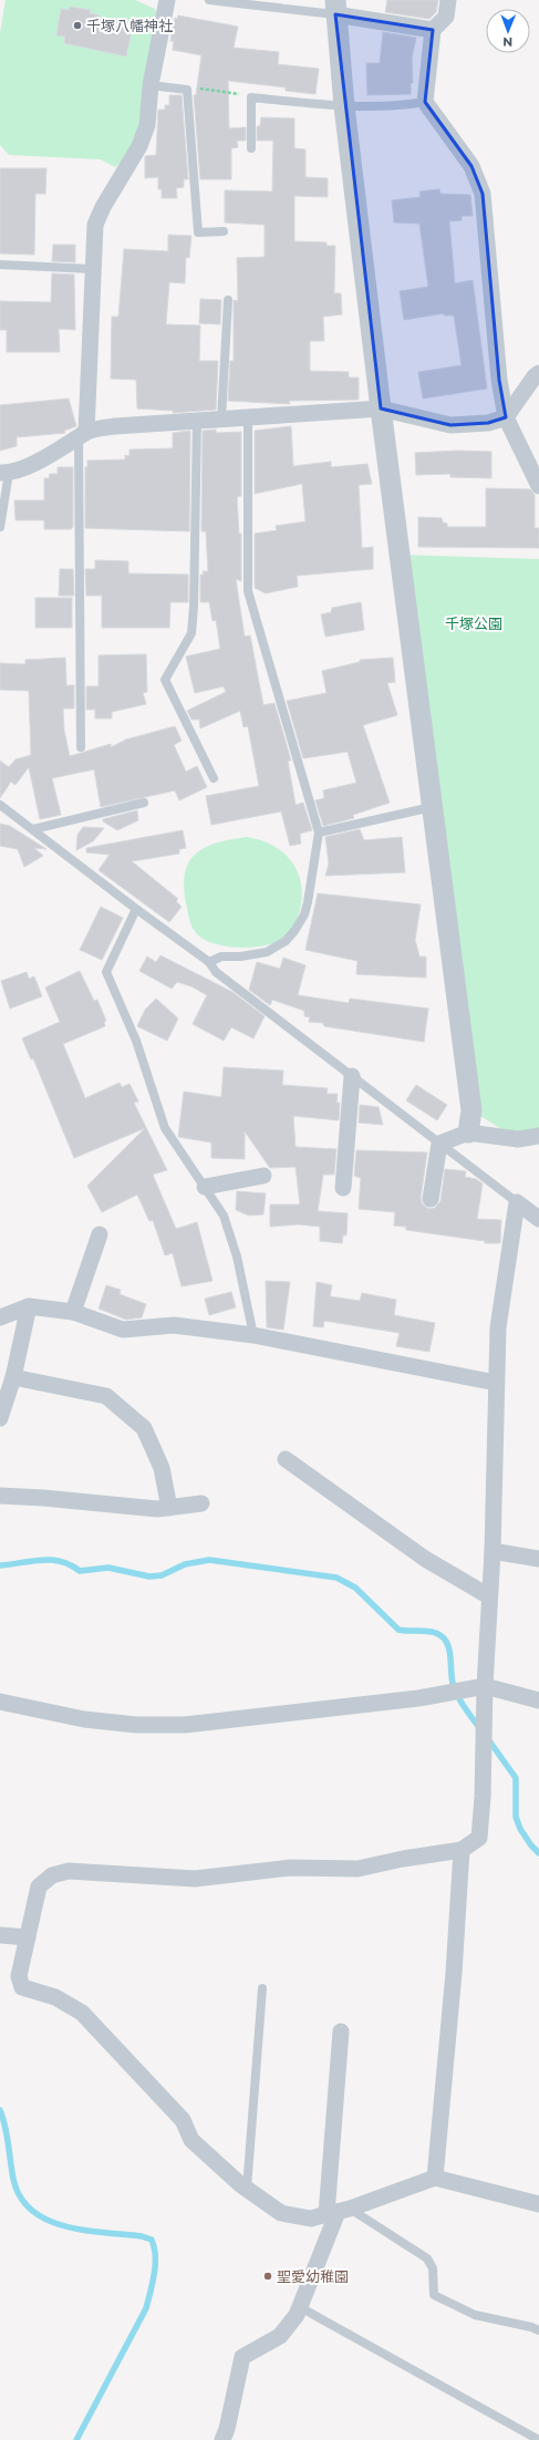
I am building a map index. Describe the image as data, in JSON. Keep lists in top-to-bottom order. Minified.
{"parks":["千塚公園"],"places":["千塚八幡神社","聖愛幼稚園"],"north":"bottom"}
